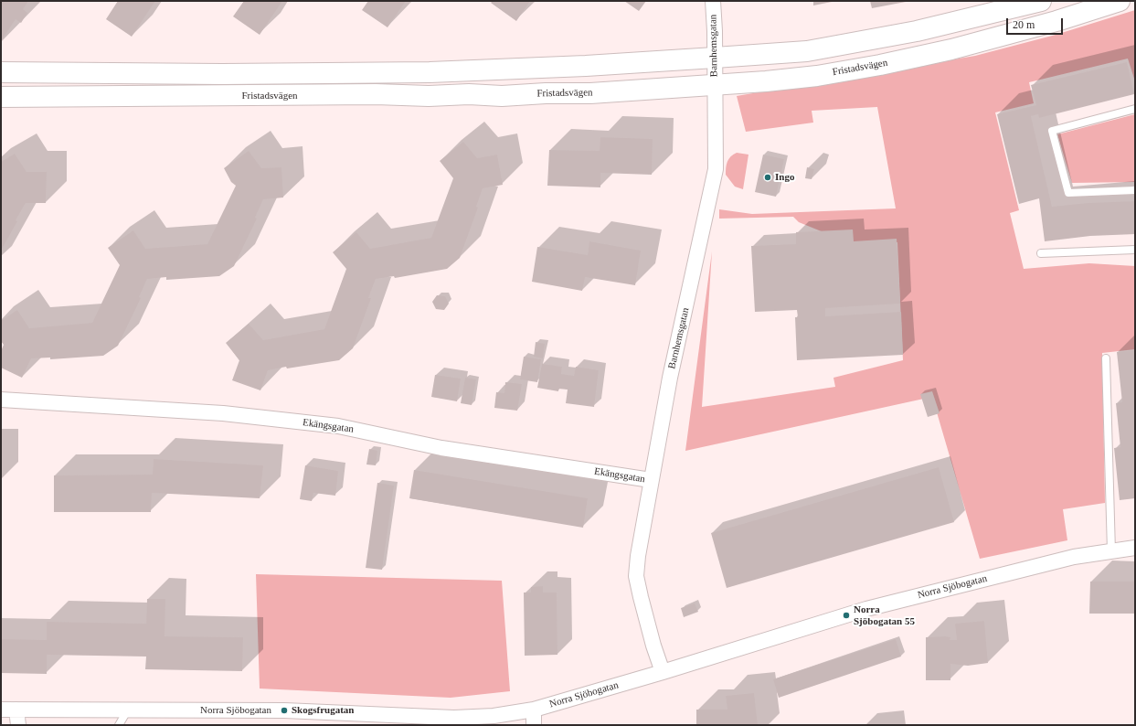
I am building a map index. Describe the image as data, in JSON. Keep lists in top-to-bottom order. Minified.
{"streets":{"street":["Barnhemsgatan","Fristadsvägen","Ekängsgatan","Norra Sjöbogatan"]},"crossings":[["Barnhemsgatan","Fristadsvägen"],["Barnhemsgatan","Ekängsgatan"],["Barnhemsgatan","Norra Sjöbogatan"]],"places":["Ingo","Norra Sjöbogatan 55","Skogsfrugatan"],"scale_bar":"20 m"}
